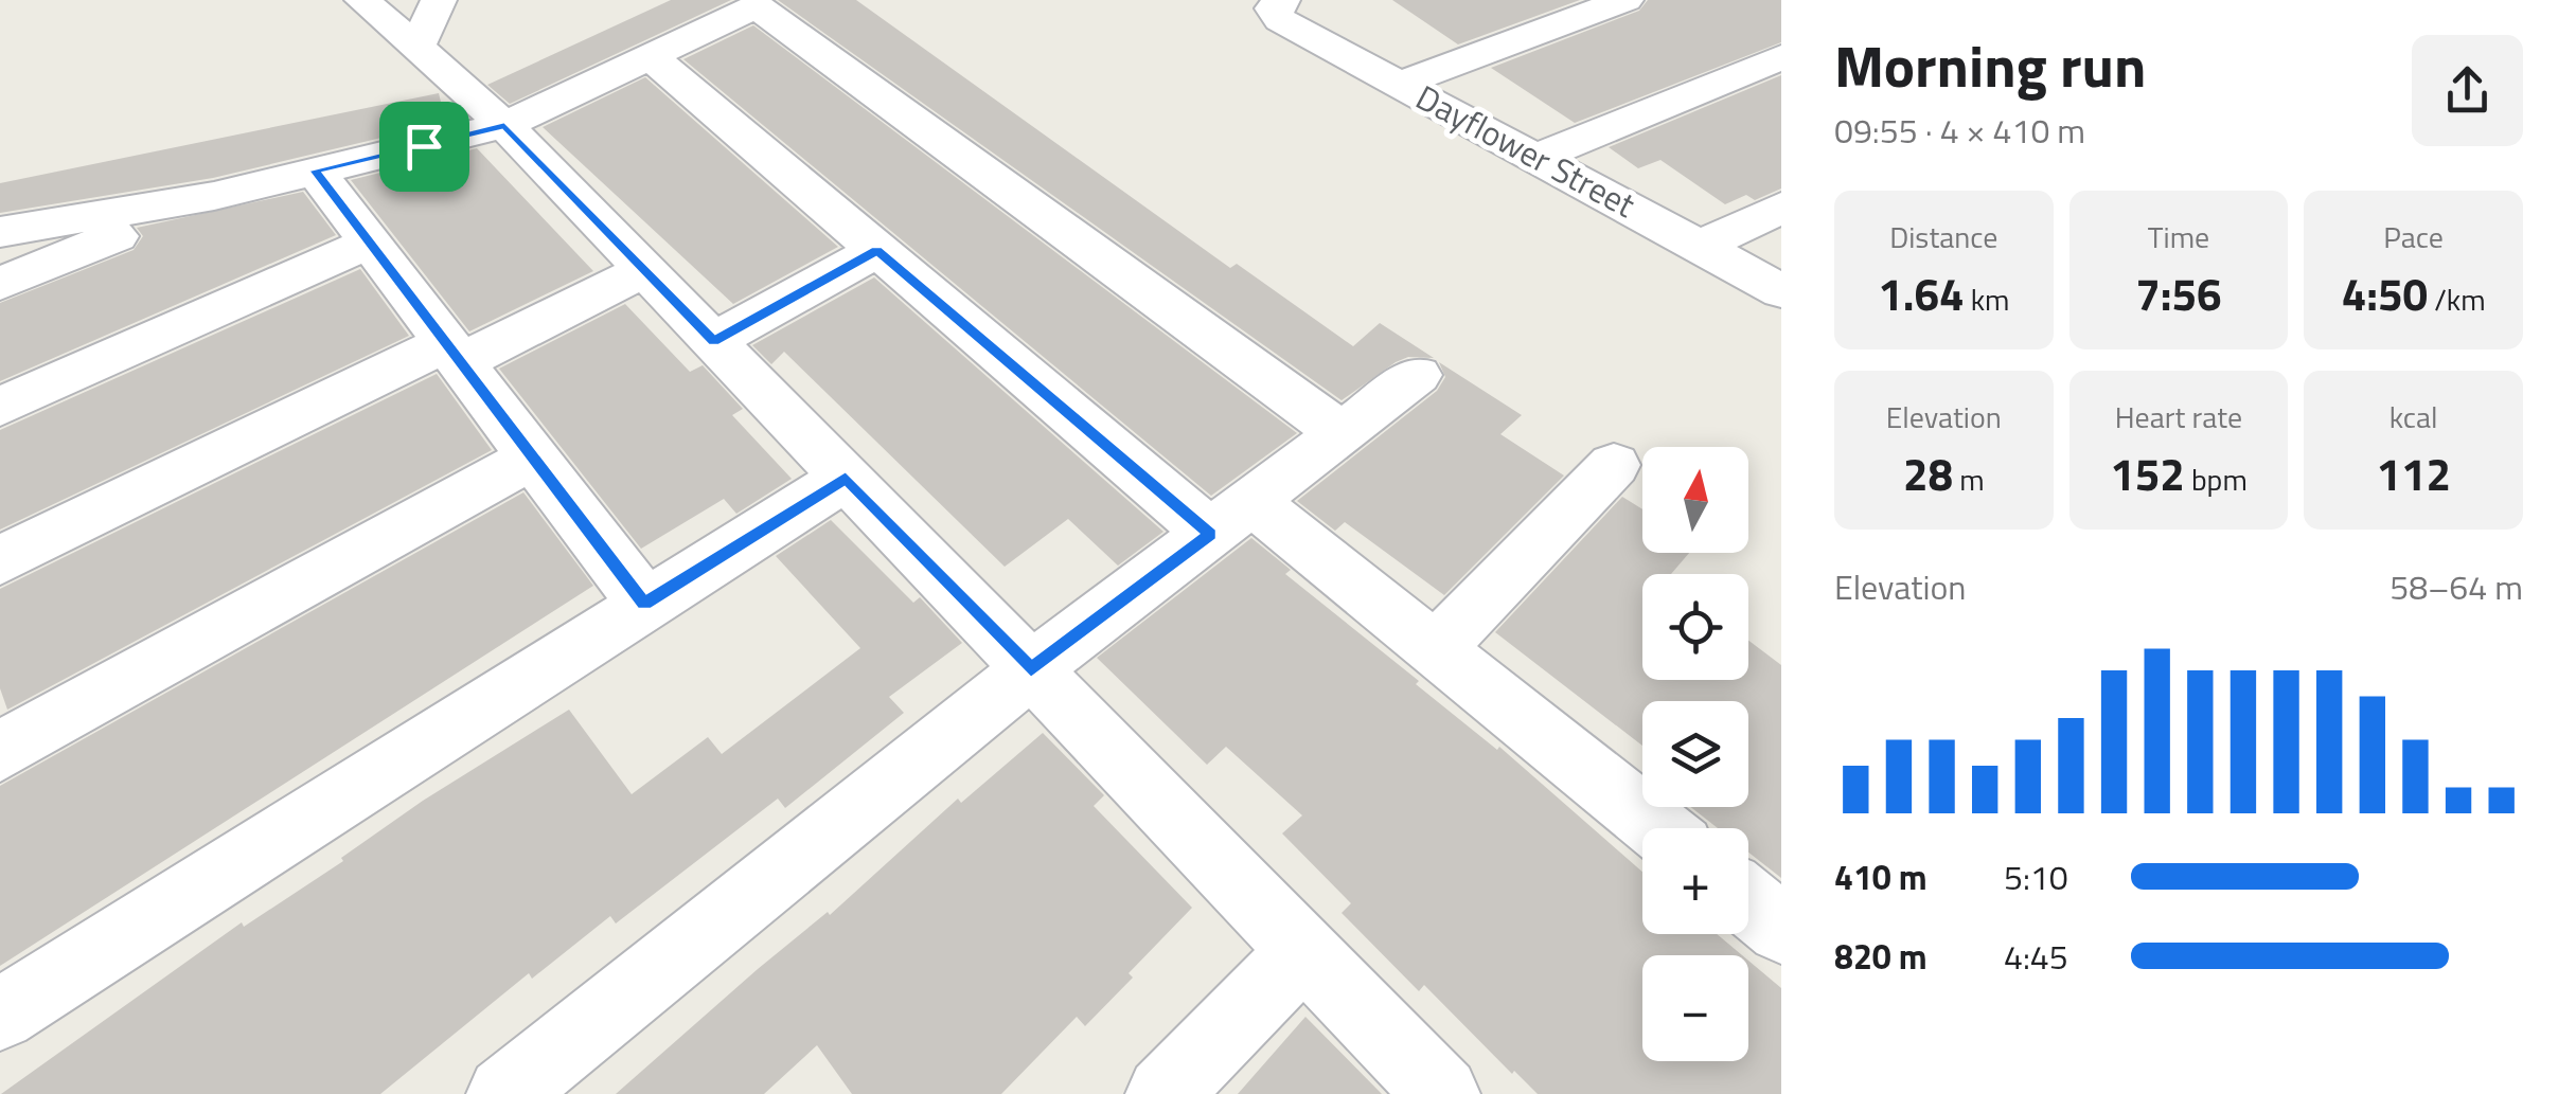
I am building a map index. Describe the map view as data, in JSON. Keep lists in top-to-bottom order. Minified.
{"streets":{"street":["Dayflower Street"]},"north":"top","page":{"heading":["Morning run","09:55 · 4 × 410 m"],"stats":[["Distance","1.64 km"],["Time","7:56"],["Pace","4:50 /km"],["Elevation","28 m"],["Heart rate","152 bpm"],["kcal","112"]],"map_buttons":["+","−"],"chart":["Elevation","58–64 m"],"list":[{"name":"410 m","note":"5:10"},{"name":"820 m","note":"4:45"}]}}
